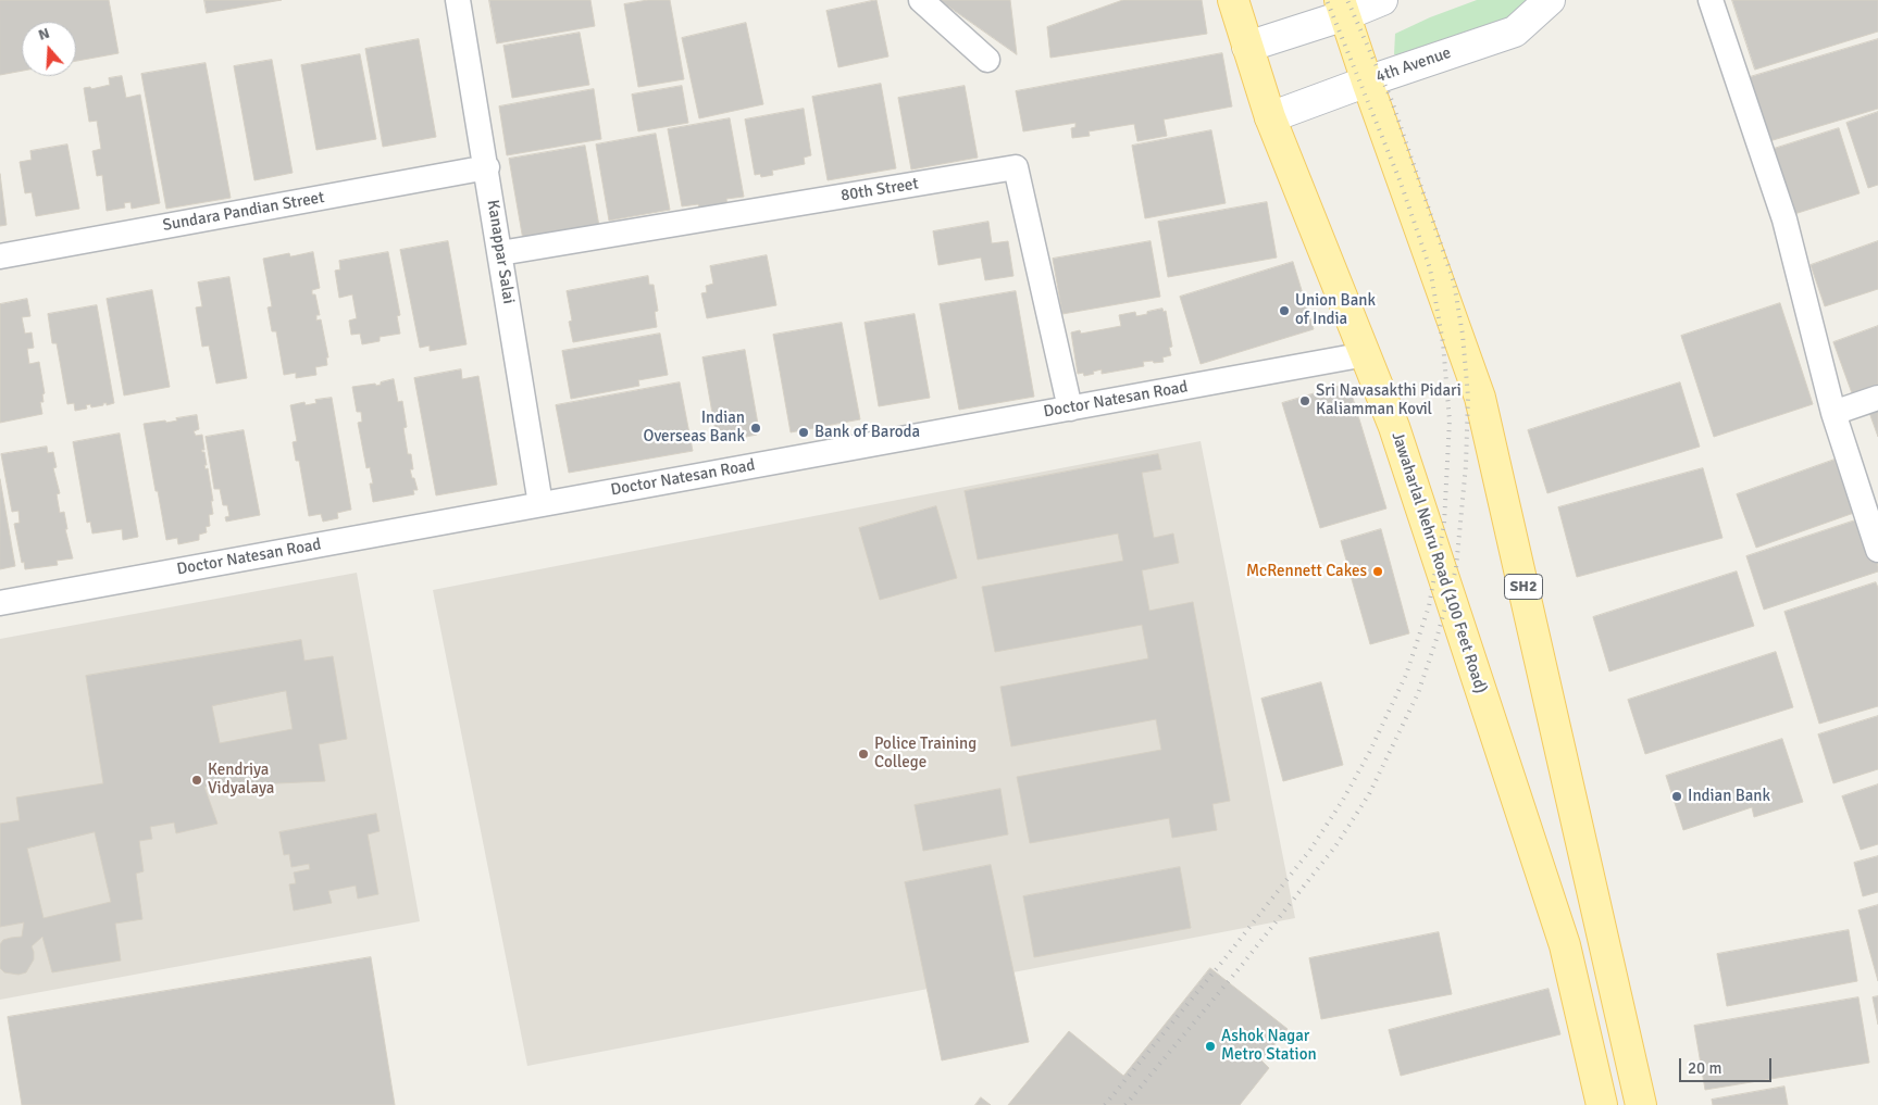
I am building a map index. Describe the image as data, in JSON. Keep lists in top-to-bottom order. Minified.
{"streets":{"main road":["4th Avenue","Jawaharlal Nehru Road (100 Feet Road)","SH2"],"street":["80th Street","Sundara Pandian Street","Kanappar Salai","Doctor Natesan Road"]},"crossings":[["4th Avenue","Jawaharlal Nehru Road (100 Feet Road)"],["4th Avenue","SH2"],["80th Street","Kanappar Salai"],["80th Street","Doctor Natesan Road"],["Sundara Pandian Street","Kanappar Salai"],["Kanappar Salai","Doctor Natesan Road"],["Doctor Natesan Road","Jawaharlal Nehru Road (100 Feet Road)"]],"places":["Union Bank of India","Sri Navasakthi Pidari Kaliamman Kovil","Indian Overseas Bank","Bank of Baroda","McRennett Cakes","Police Training College","Kendriya Vidyalaya","Indian Bank","Ashok Nagar Metro Station"],"scale_bar":"20 m","north":"top"}
